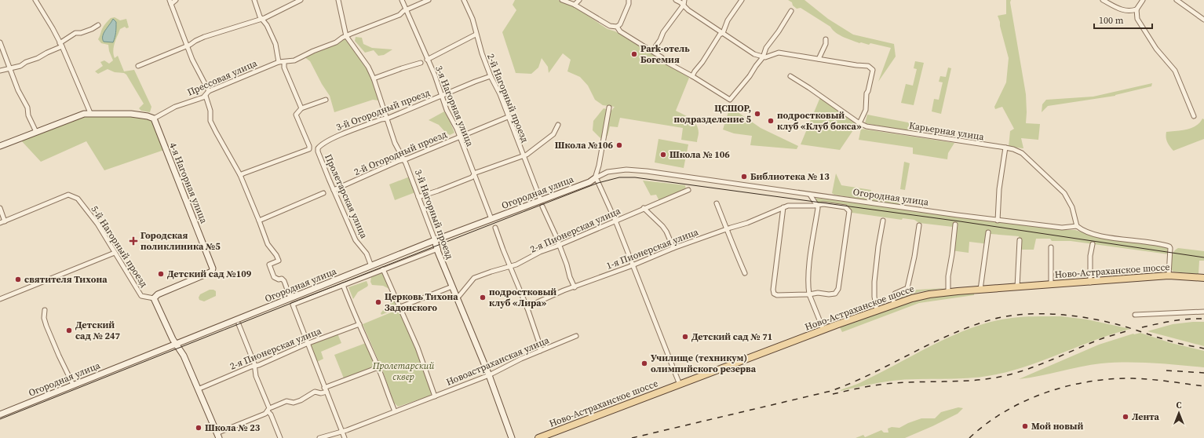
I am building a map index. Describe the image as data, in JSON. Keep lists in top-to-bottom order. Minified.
{"streets":{"main road":["Ново-Астраханское шоссе"],"street":["Прессовая улица","2-й Нагорный проезд","3-я Нагорная улица","3-й Огородный проезд","Карьерная улица","2-й Огородный проезд","4-я Нагорная улица","Огородная улица","Пролетарская улица","3-й Нагорный проезд","2-я Пионерская улица","5-й Нагорный проезд","1-я Пионерская улица","Новоастраханская улица"]},"crossings":[["Прессовая улица","4-я Нагорная улица"],["2-й Нагорный проезд","3-й Огородный проезд"],["2-й Нагорный проезд","2-й Огородный проезд"],["2-й Нагорный проезд","Огородная улица"],["2-й Нагорный проезд","2-я Пионерская улица"],["2-й Нагорный проезд","1-я Пионерская улица"],["3-я Нагорная улица","3-й Огородный проезд"],["3-я Нагорная улица","2-й Огородный проезд"],["3-я Нагорная улица","Огородная улица"],["3-й Огородный проезд","Пролетарская улица"],["3-й Огородный проезд","3-й Нагорный проезд"],["Карьерная улица","Огородная улица"],["2-й Огородный проезд","Пролетарская улица"],["2-й Огородный проезд","3-й Нагорный проезд"],["4-я Нагорная улица","5-й Нагорный проезд"],["Огородная улица","Пролетарская улица"],["Огородная улица","3-й Нагорный проезд"],["Огородная улица","Ново-Астраханское шоссе"],["3-й Нагорный проезд","2-я Пионерская улица"],["3-й Нагорный проезд","Новоастраханская улица"]],"parks":["Пролетарский сквер"],"places":{"other":["Park-отель Богемия","ЦСШОР, подразделение 5","подростковый клуб «Клуб бокса»","Школа №106","Школа № 106","Библиотека № 13","Детский сад №109","святителя Тихона","подростковый клуб «Лира»","Церковь Тихона Задонского","Детский сад № 247","Детский сад № 71","Училище (техникум) олимпийского резерва","Лента","Мой новый","Школа № 23"],"health":["Городская поликлиника №5"]},"scale_bar":"100 m","north":"top"}
